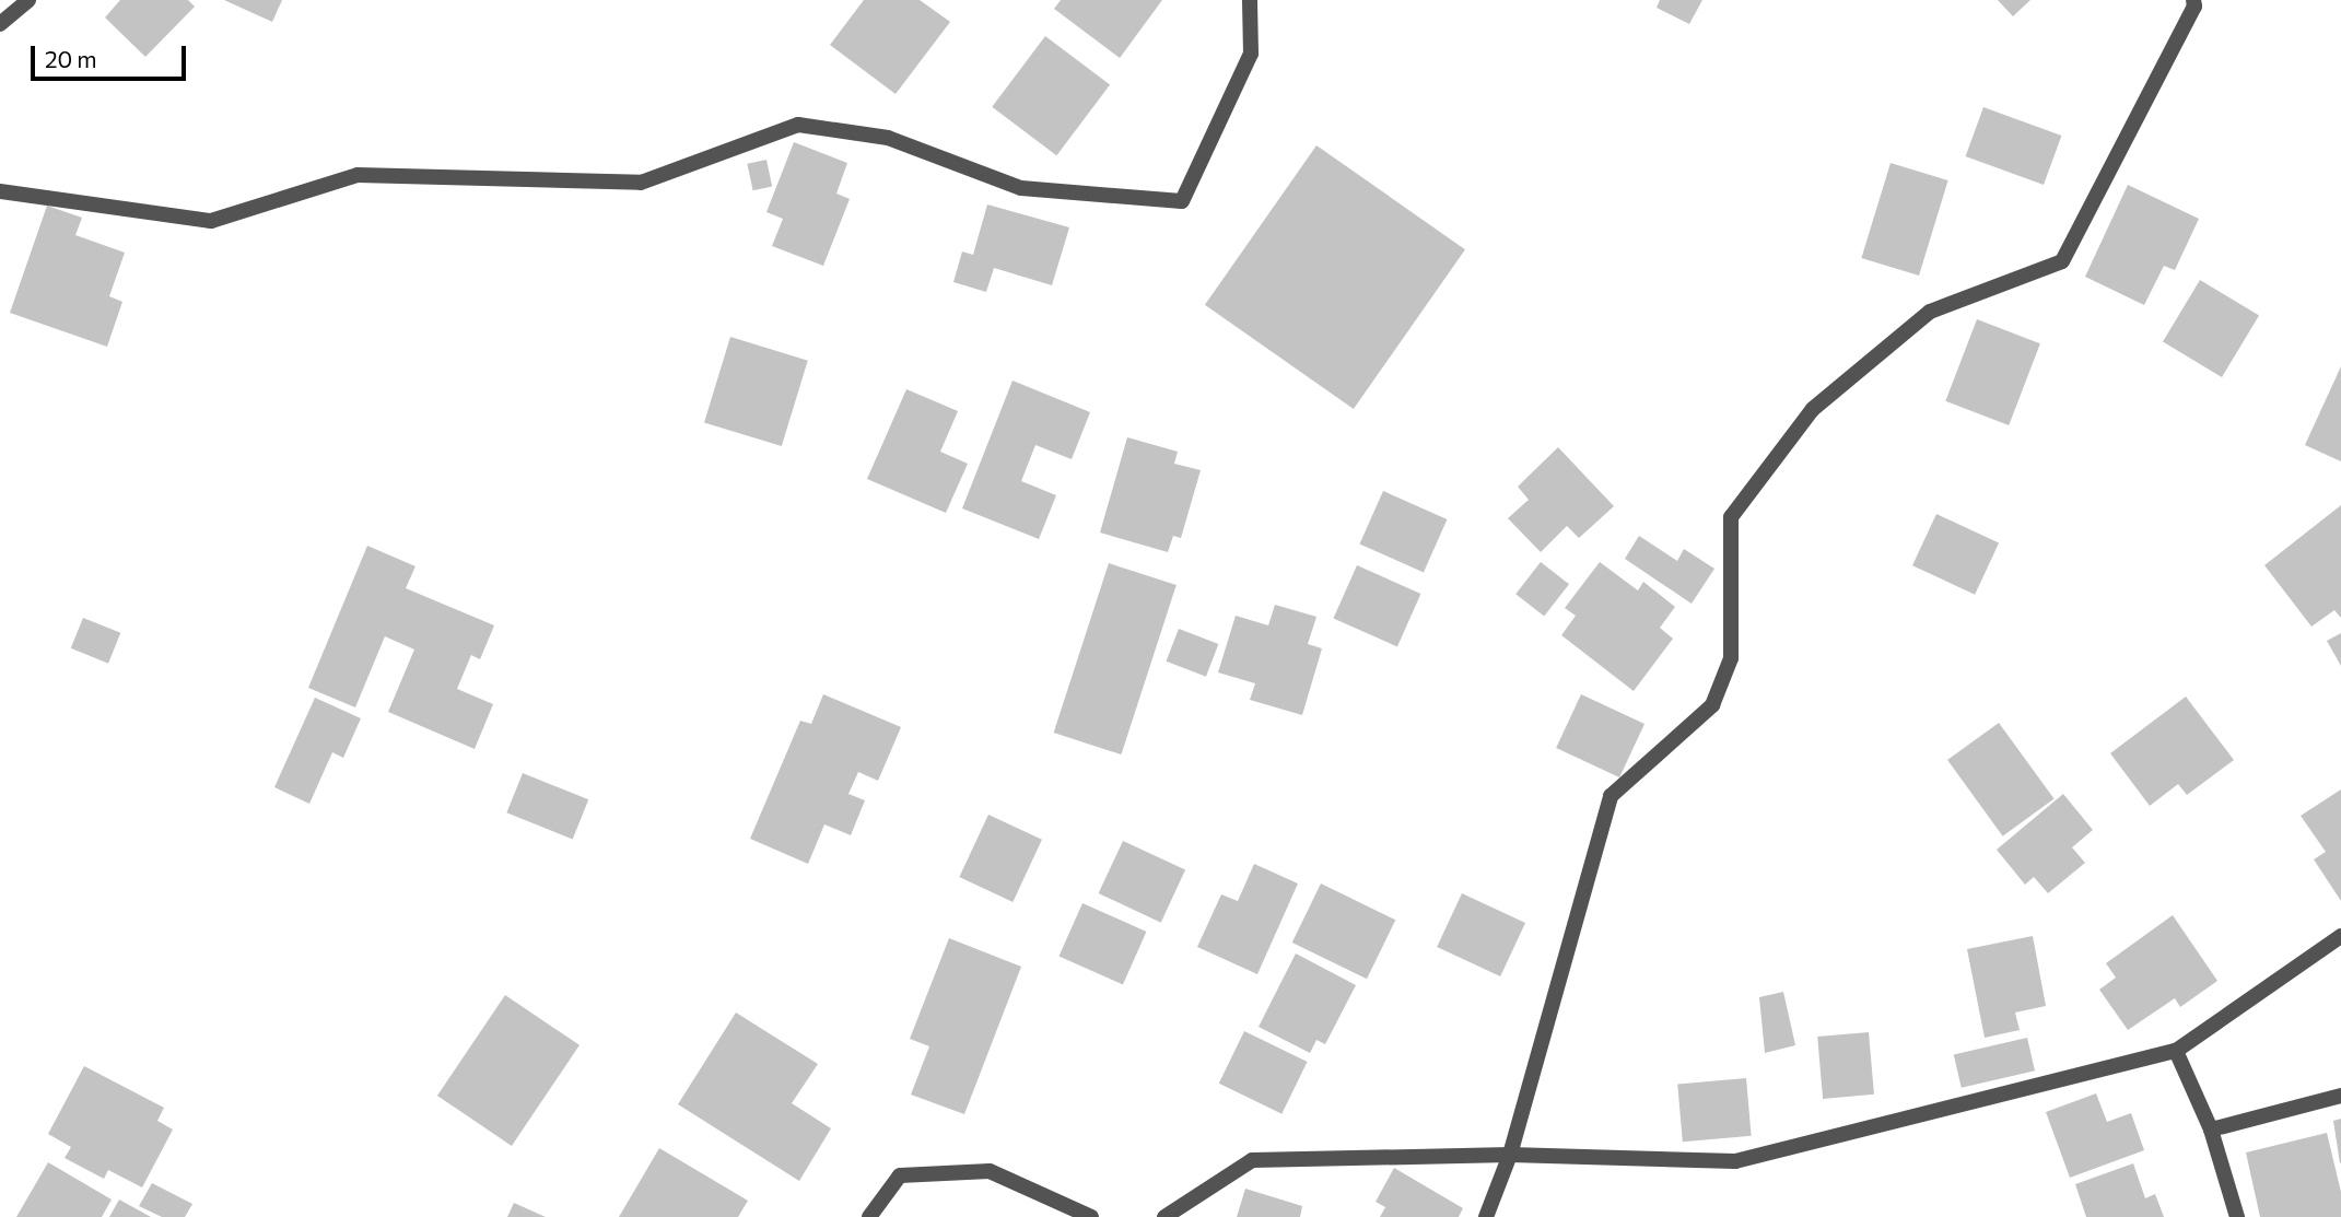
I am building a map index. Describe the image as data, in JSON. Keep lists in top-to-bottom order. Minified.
{"scale_bar":"20 m"}
